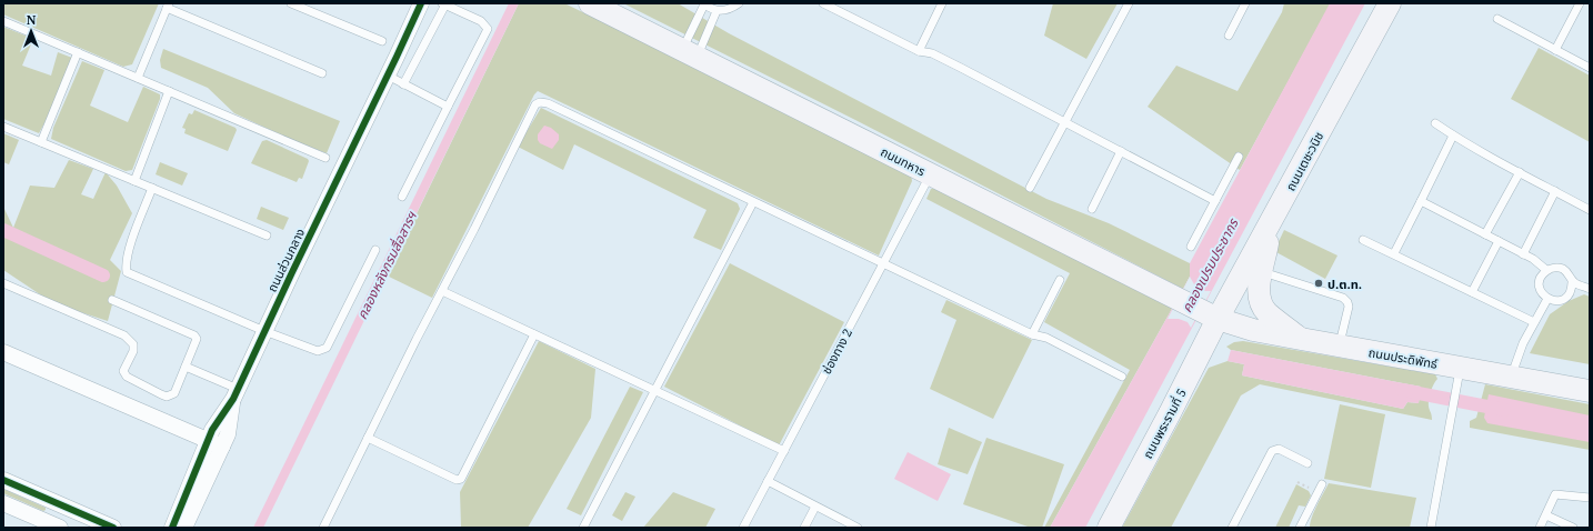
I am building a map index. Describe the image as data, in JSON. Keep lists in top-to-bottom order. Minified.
{"streets":{"main road":["ถนนทหาร","ถนนเตชะวนิช","ถนนประดิพัทธ์","ถนนพระรามที่ 5"],"street":["ถนนส่วนกลาง"],"lane":["ช่องทาง 2"]},"crossings":[["ถนนทหาร","ถนนเตชะวนิช"],["ถนนทหาร","ช่องทาง 2"],["ถนนทหาร","ถนนประดิพัทธ์"],["ถนนทหาร","ถนนพระรามที่ 5"],["ถนนเตชะวนิช","ถนนประดิพัทธ์"],["ถนนเตชะวนิช","ถนนพระรามที่ 5"],["ถนนประดิพัทธ์","ถนนพระรามที่ 5"]],"water":["คลองหลังกรมสื่อสารฯ","คลองเปรมประชากร"],"places":["ป.ต.ท."],"north":"top"}
